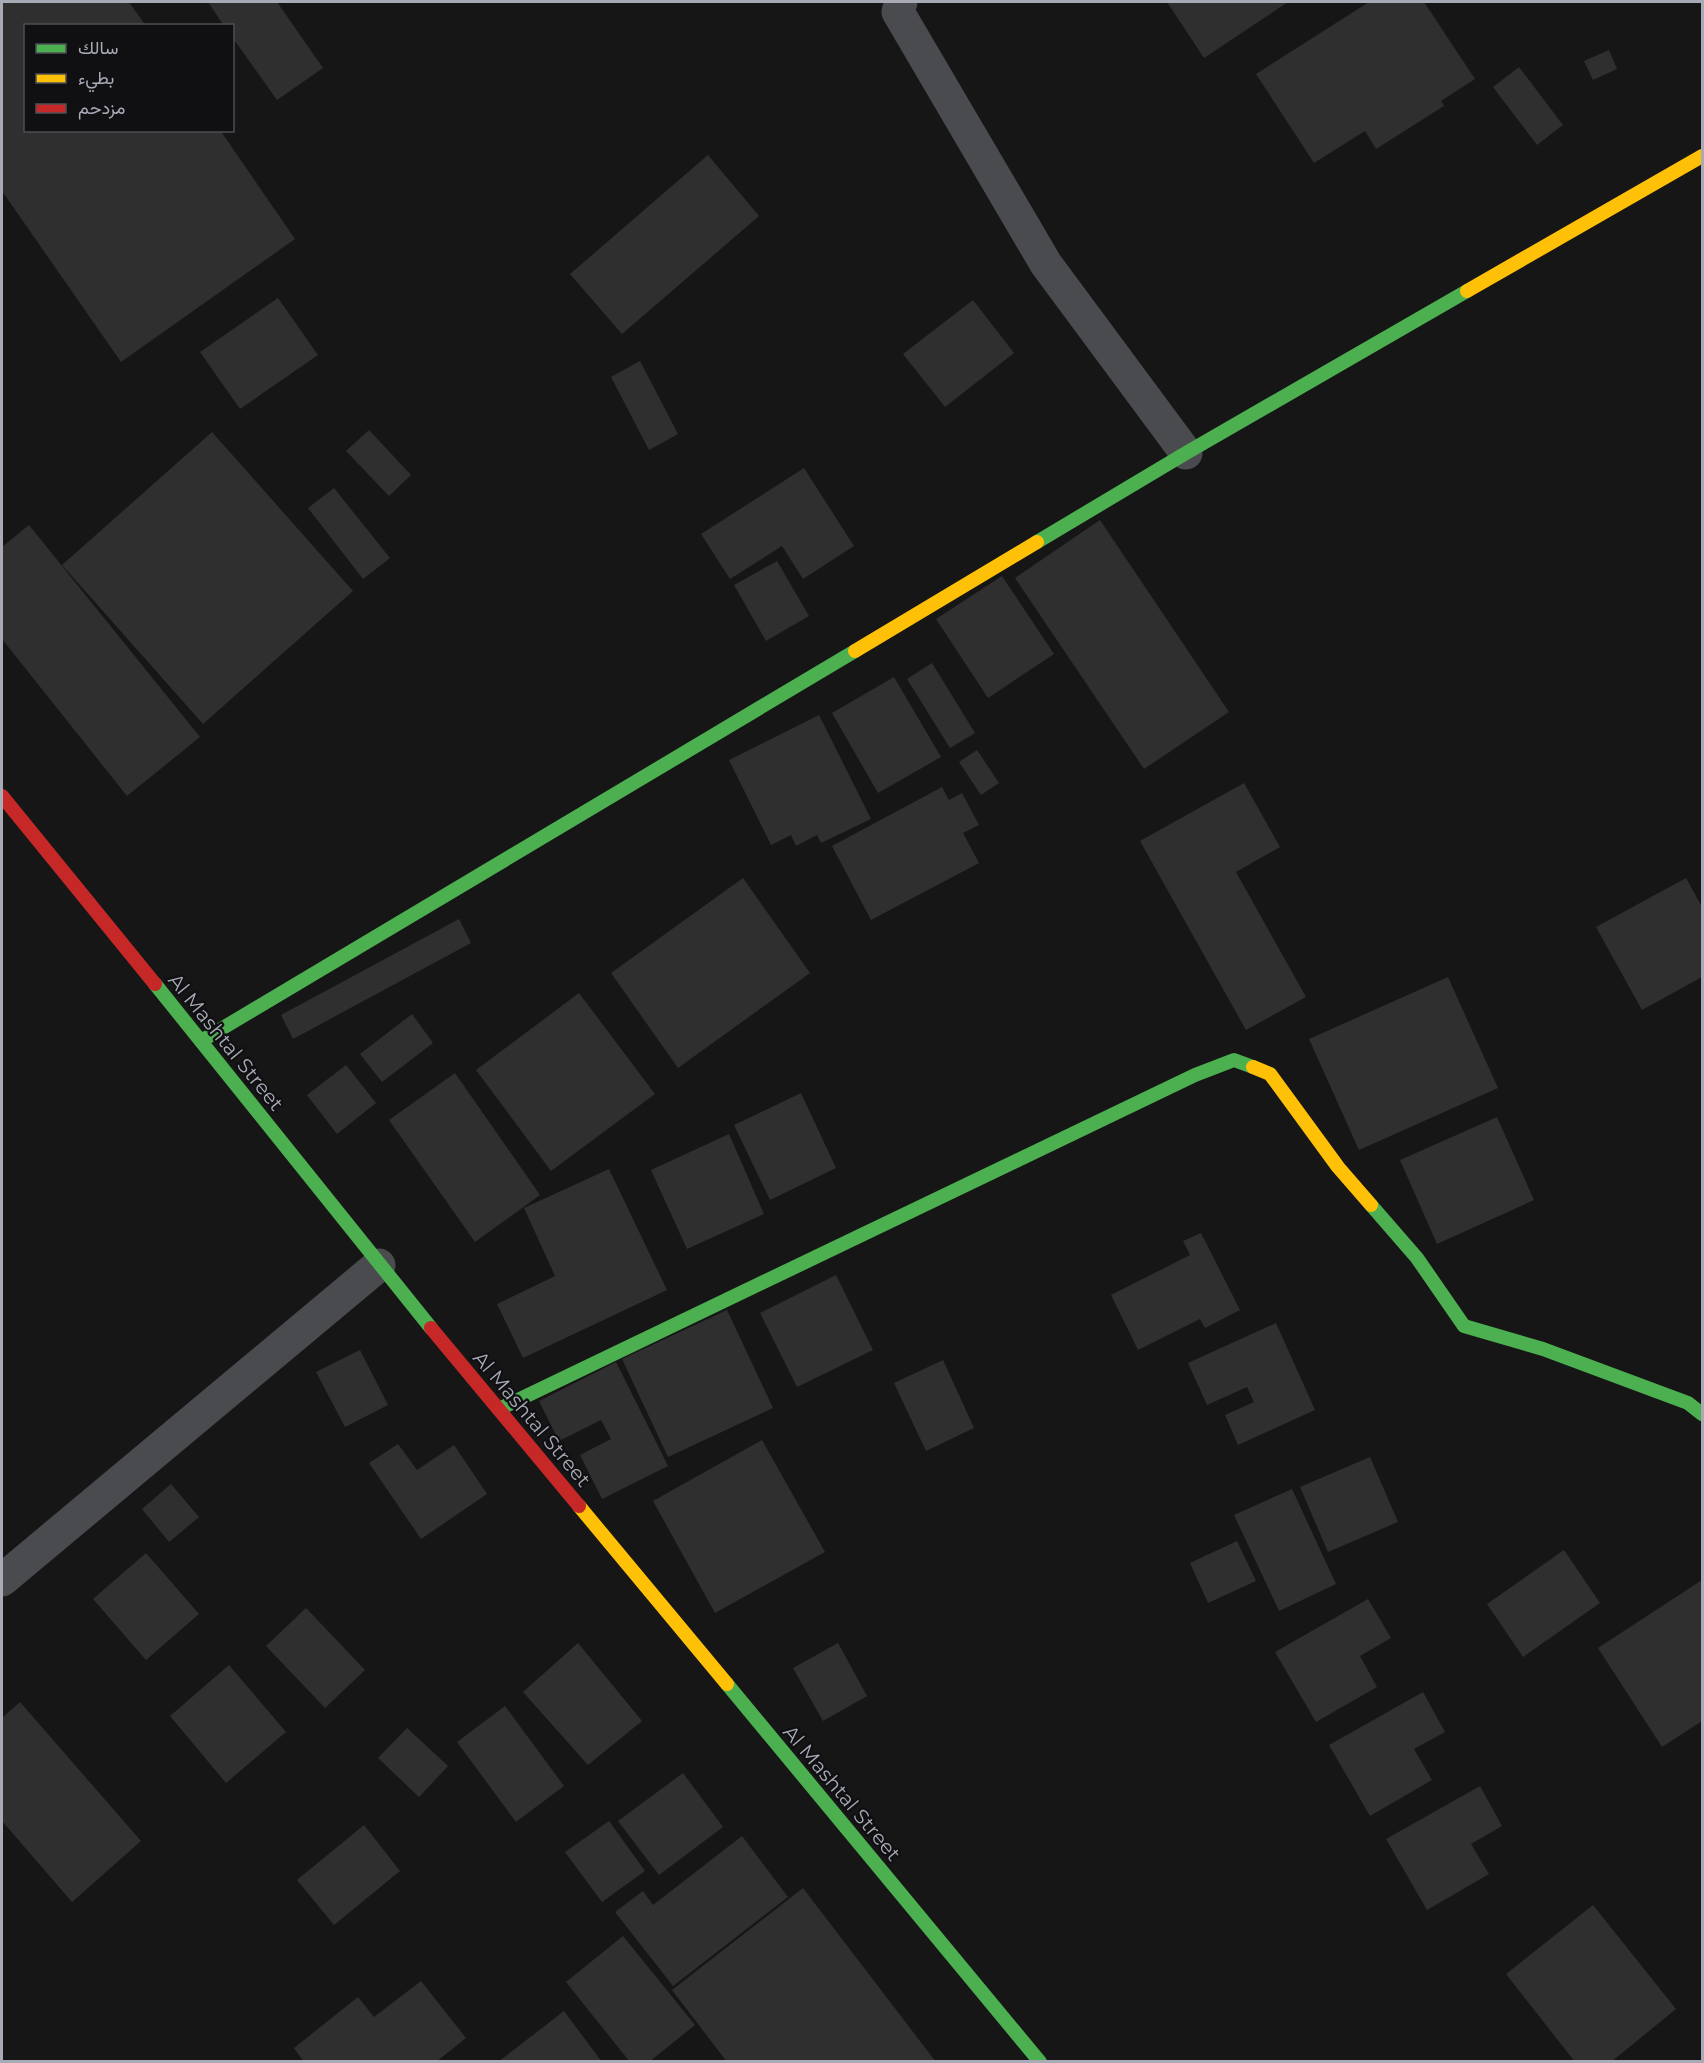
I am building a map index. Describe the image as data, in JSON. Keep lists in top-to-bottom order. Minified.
{"streets":{"street":["Al Mashtal Street"]},"legend":["سالك","بطيء","مزدحم"]}
